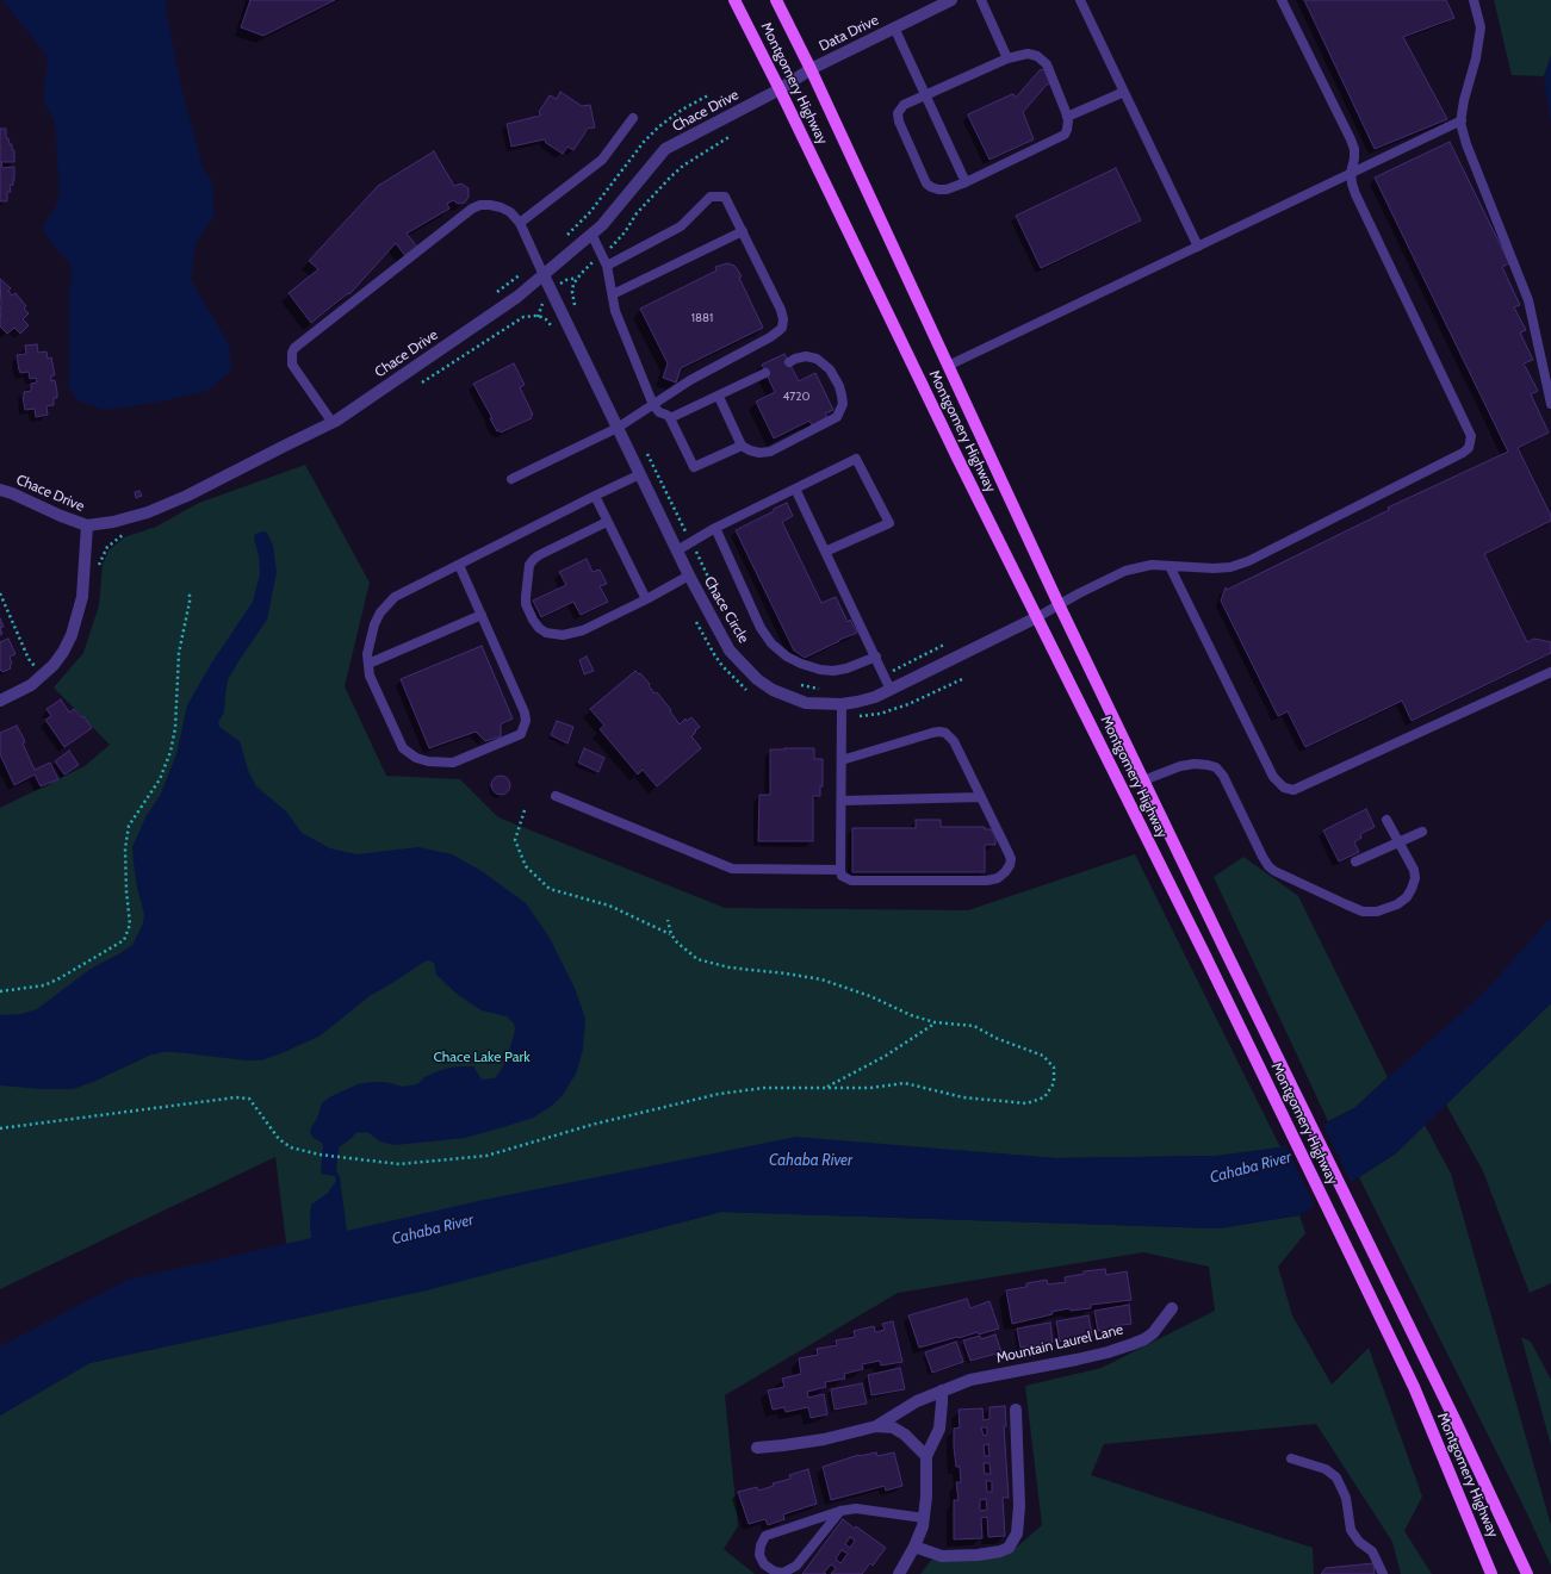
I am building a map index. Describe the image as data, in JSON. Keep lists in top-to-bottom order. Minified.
{"streets":{"main road":["Montgomery Highway"],"street":["Data Drive","Chace Drive","Chace Circle","Mountain Laurel Lane"]},"crossings":[["Data Drive","Montgomery Highway"],["Data Drive","Chace Drive"],["Montgomery Highway","Chace Drive"],["Montgomery Highway","Chace Circle"],["Chace Drive","Chace Circle"]],"water":["Cahaba River"],"parks":["Chace Lake Park"],"house_numbers":["1881","4720"]}
